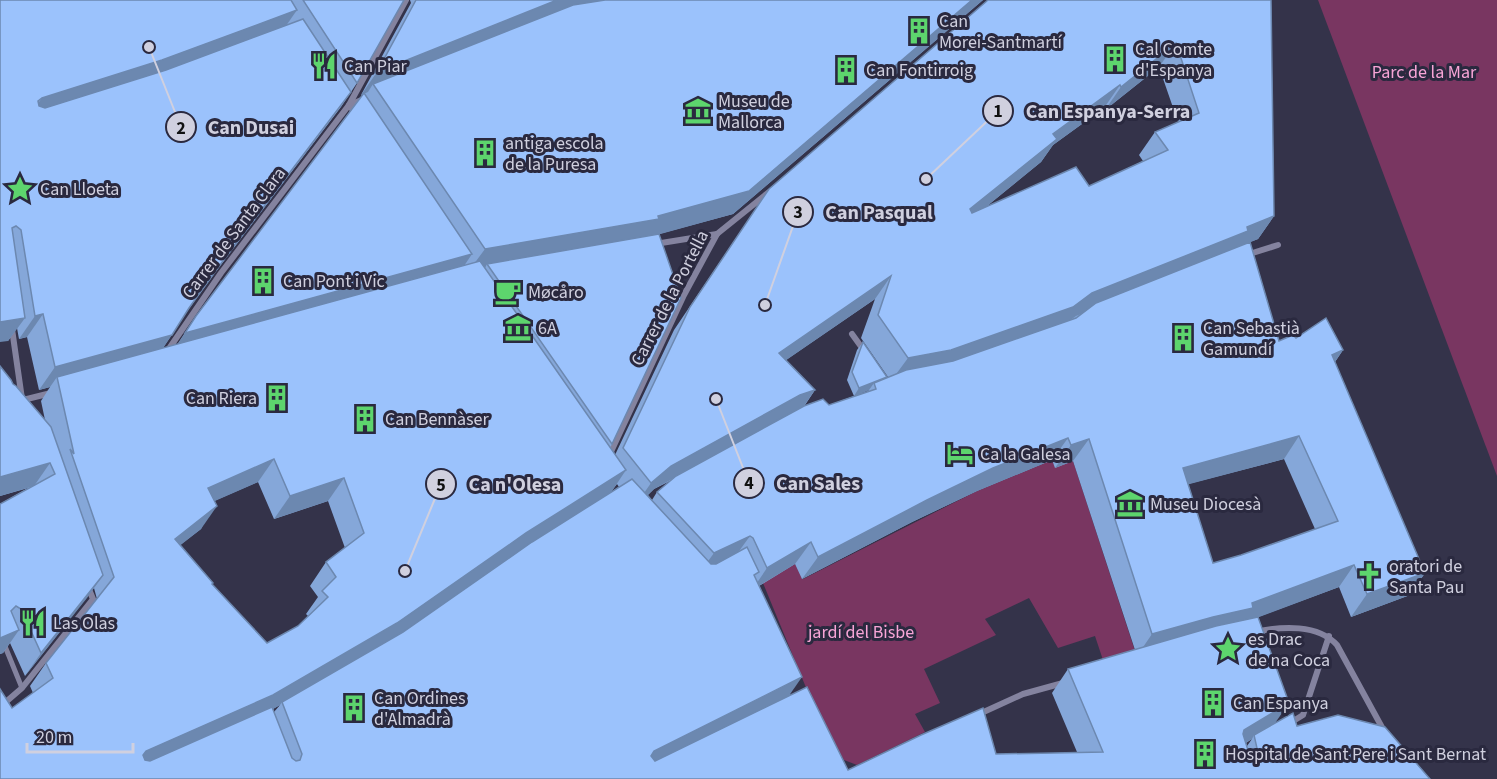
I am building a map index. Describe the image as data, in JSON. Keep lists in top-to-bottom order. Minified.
{"streets":{"street":["Carrer de Santa Clara","Carrer de la Portella"]},"parks":["Parc de la Mar","jardí del Bisbe"],"places":{"building":["Can Morei-Santmartí","Cal Comte d'Espanya","Can Fontirroig","antiga escola de la Puresa","Can Pont i Vic","Can Sebastià Gamundí","Can Riera","Can Bennàser","Can Espanya","Can Ordines d'Almadrà","Hospital de Sant Pere i Sant Bernat"],"other":["Can Dusai","Can Espanya-Serra","Can Pasqual","Can Sales","Ca n'Olesa"],"restaurant":["Can Piar","Las Olas"],"museum":["Museu de Mallorca","6A","Museu Diocesà"],"place":["Can Lloeta","es Drac de na Coca"],"cafe":["Møcåro"],"hotel":["Ca la Galesa"],"church":["oratori de Santa Pau"]},"scale_bar":"20 m"}
